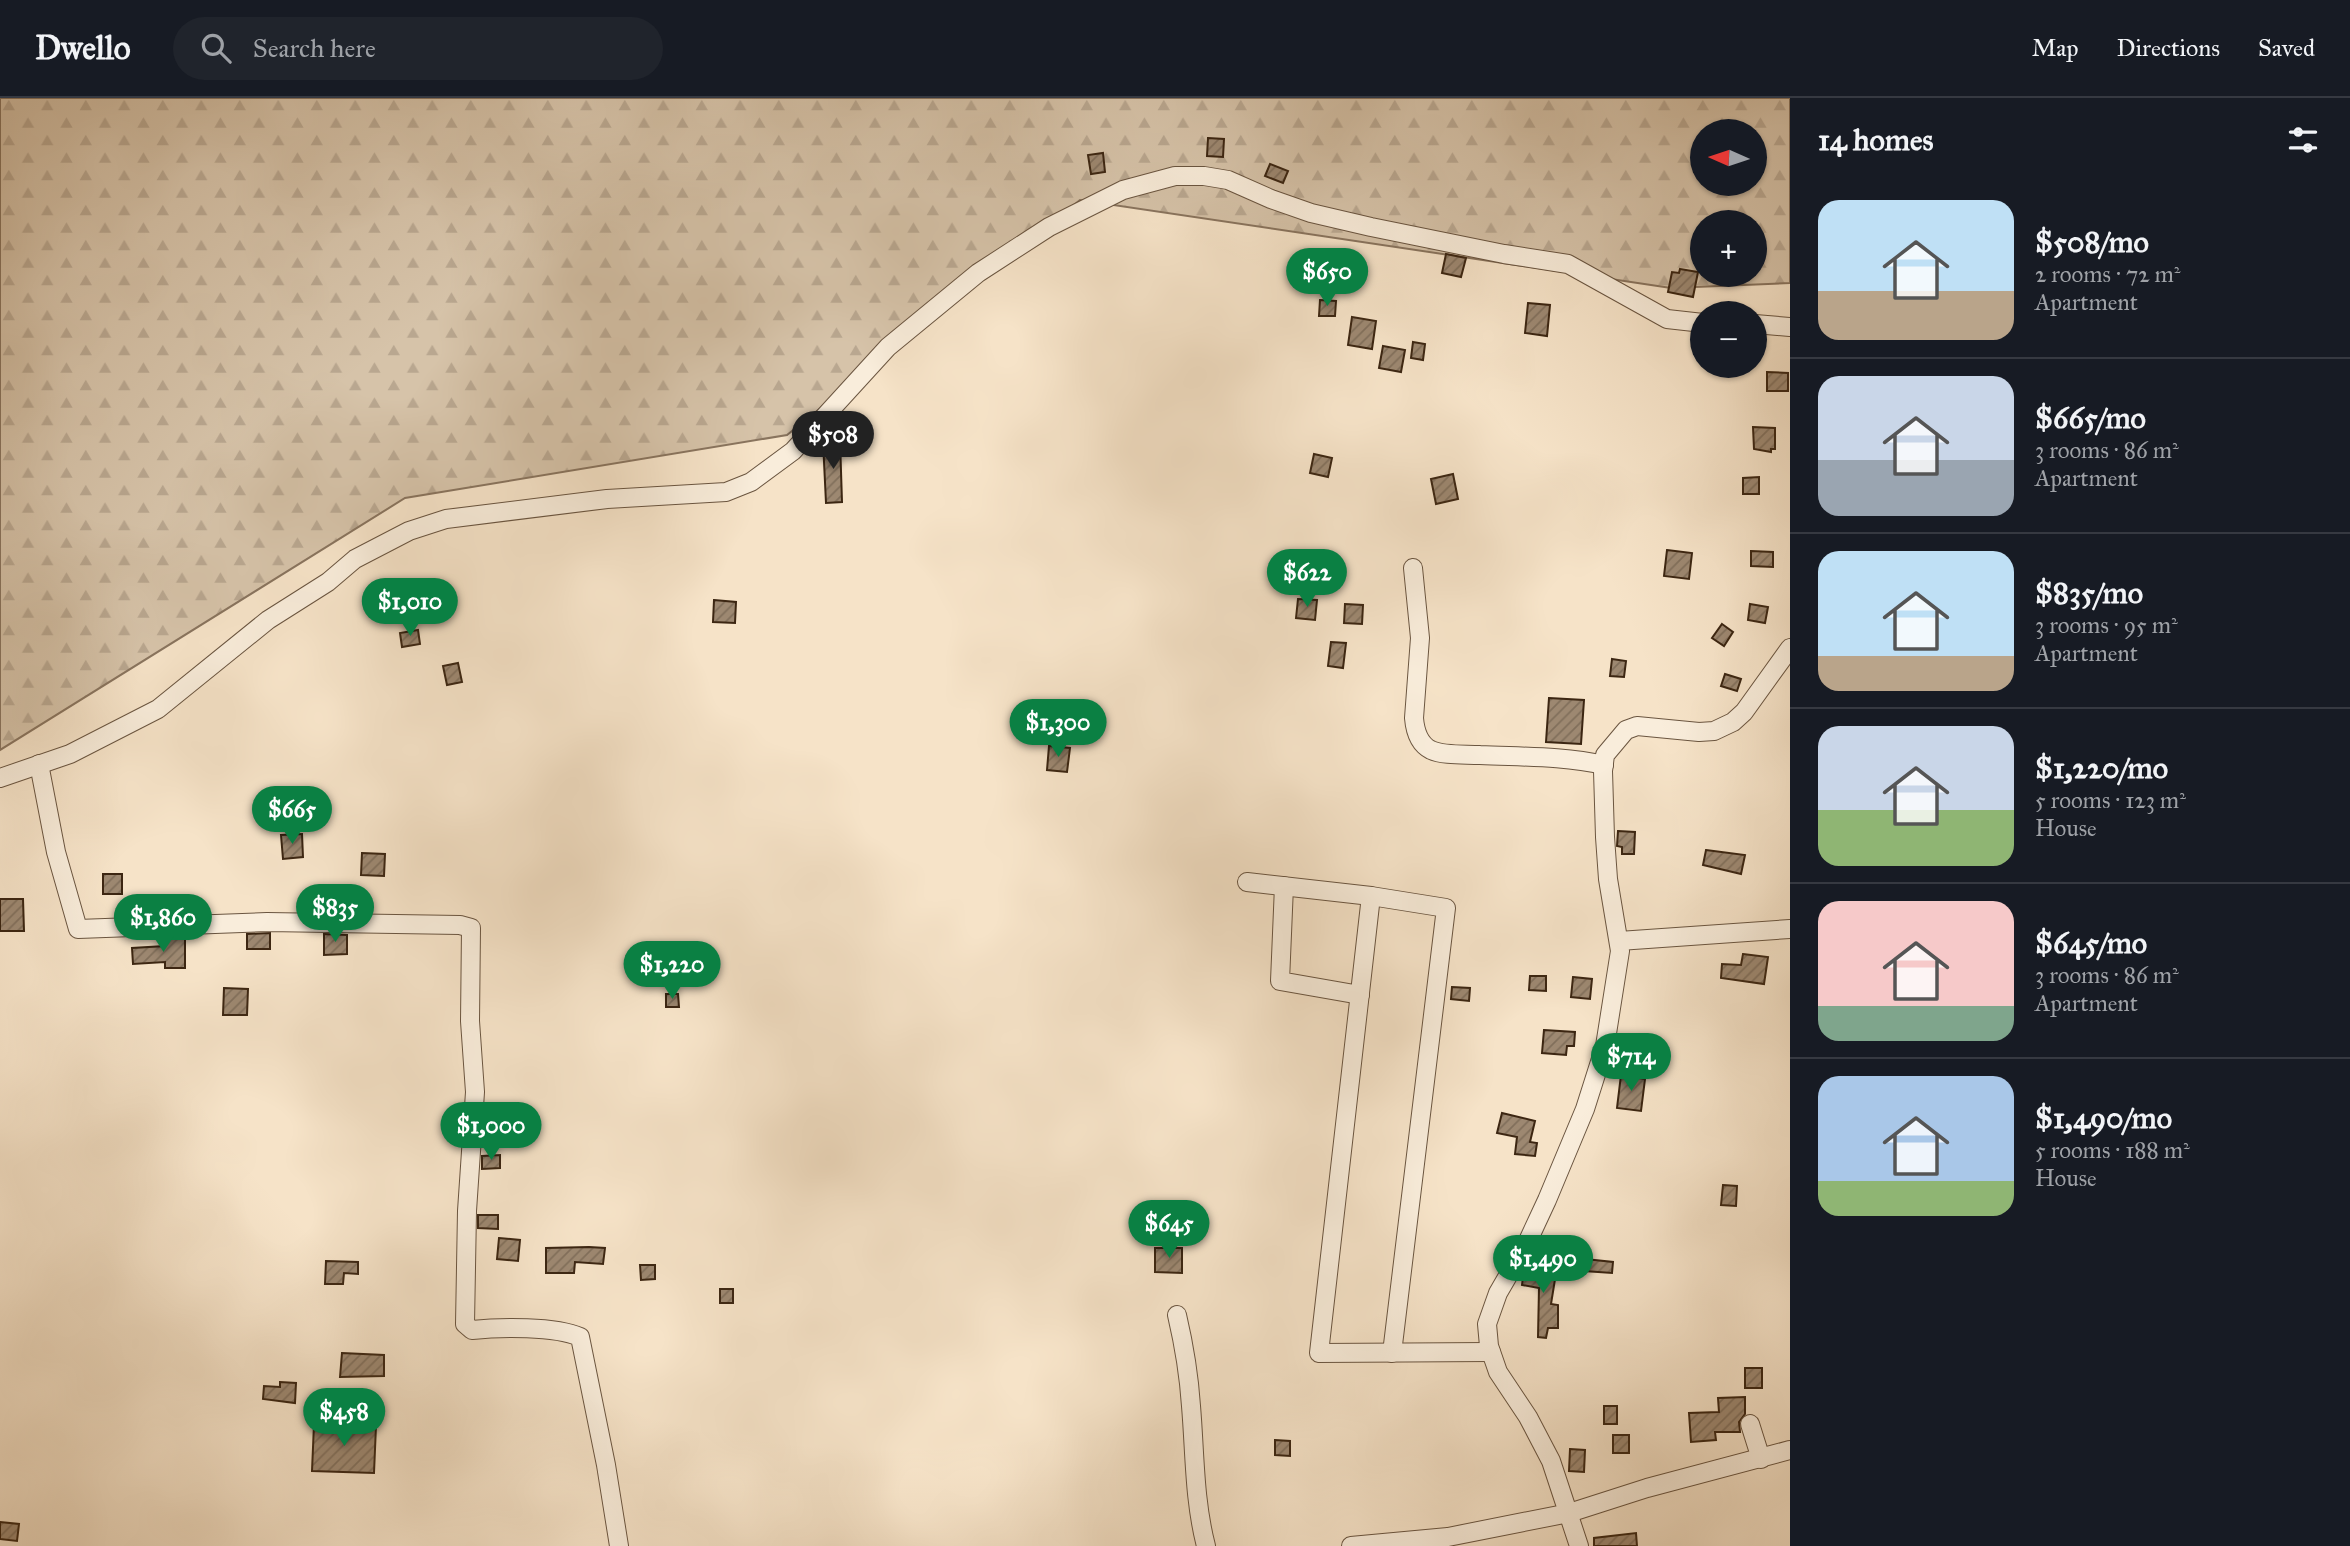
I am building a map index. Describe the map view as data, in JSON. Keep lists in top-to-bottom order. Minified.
{"north":"left","page":{"header":"Dwello","search":"Search here","nav":["Map","Directions","Saved"],"heading":"14 homes","map_buttons":["+","−"],"list":[{"name":"$508/mo","note":"2 rooms · 72 m² · Apartment"},{"name":"$665/mo","note":"3 rooms · 86 m² · Apartment"},{"name":"$835/mo","note":"3 rooms · 95 m² · Apartment"},{"name":"$1,220/mo","note":"5 rooms · 123 m² · House"},{"name":"$645/mo","note":"3 rooms · 86 m² · Apartment"},{"name":"$1,490/mo","note":"5 rooms · 188 m² · House"}],"price":["$650","$508","$622","$1,010","$1,300","$665","$835","$1,860","$1,220","$714","$1,000","$645","$1,490","$458"]}}
